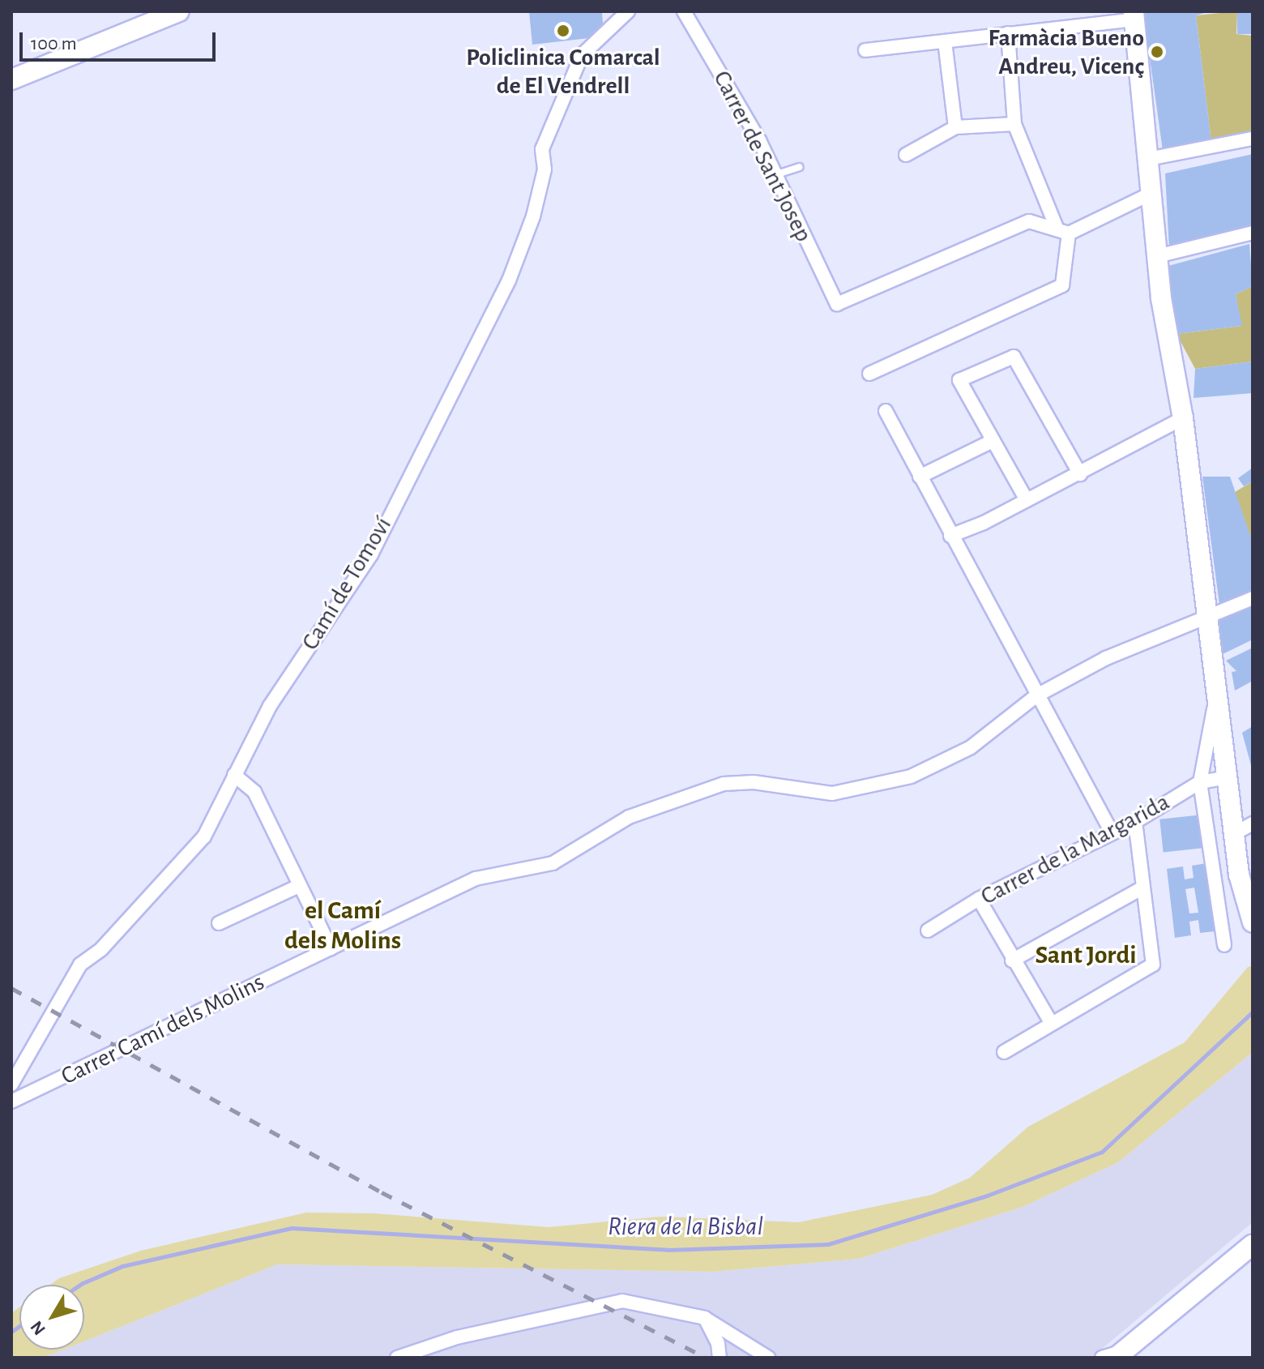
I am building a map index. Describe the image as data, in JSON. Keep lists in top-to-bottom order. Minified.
{"streets":{"street":["Carrer de Sant Josep","Camí de Tomoví","Carrer de la Margarida","Carrer Camí dels Molins"]},"districts":["el Camí dels Molins","Sant Jordi"],"water":["Riera de la Bisbal"],"places":["Policlinica Comarcal de El Vendrell","Farmàcia Bueno Andreu, Vicenç"],"scale_bar":"100 m","north":"bottom left"}
